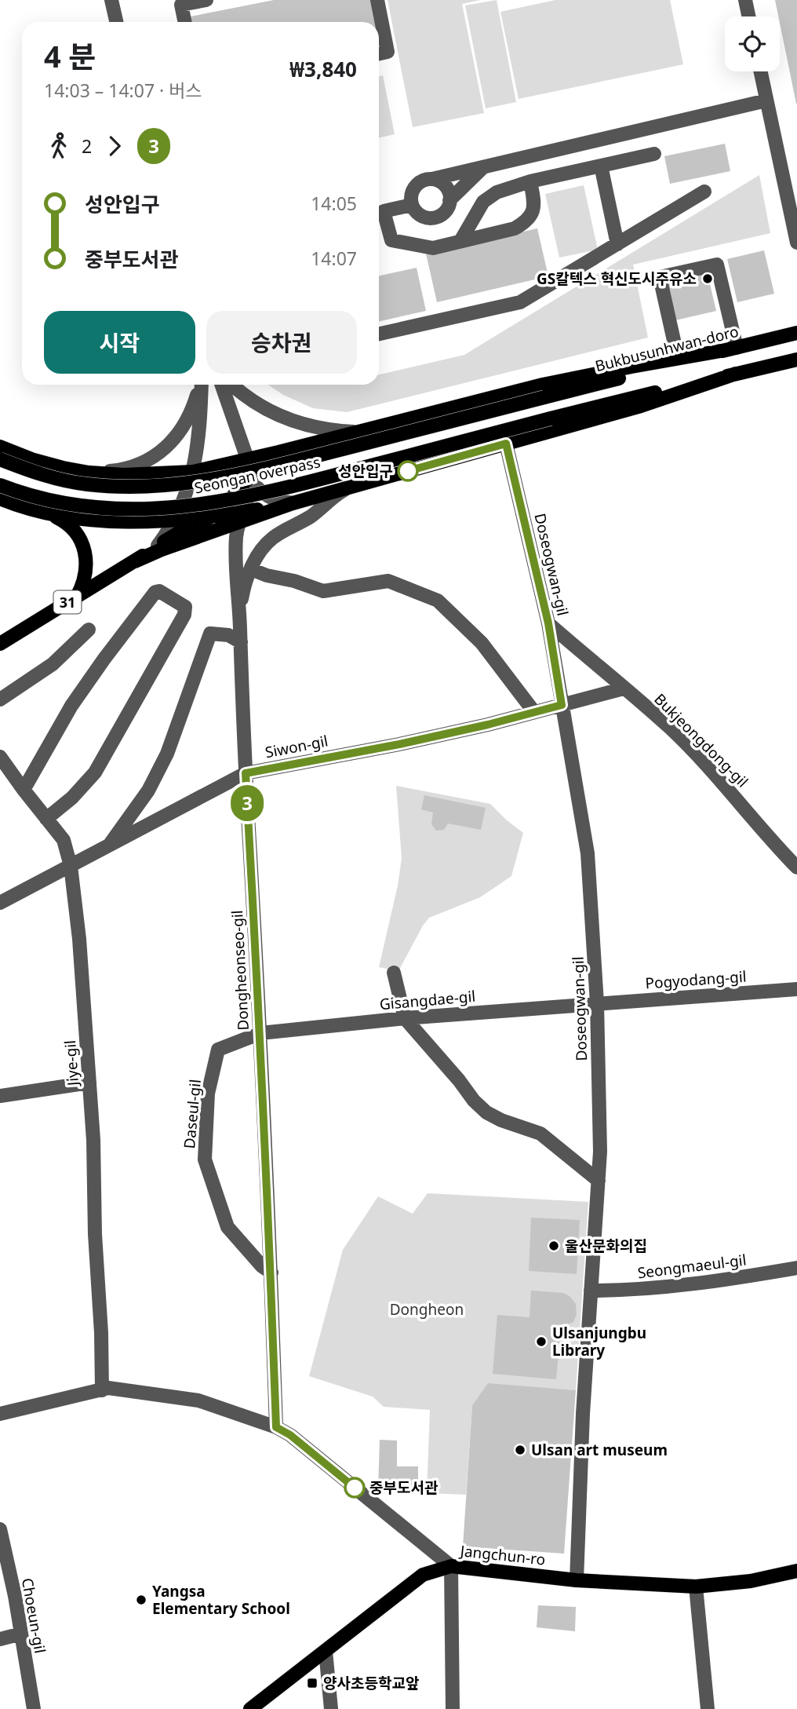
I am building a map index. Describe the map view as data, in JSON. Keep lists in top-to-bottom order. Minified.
{"streets":{"main road":["Bukbusunhwan-doro","Seongan overpass","31","Jangchun-ro"],"street":["Doseogwan-gil","Bukjeongdong-gil","Siwon-gil","Dongheonseo-gil","Pogyodang-gil","Gisangdae-gil","Jiye-gil","Daseul-gil","Seongmaeul-gil","Choeun-gil"]},"crossings":[["Bukbusunhwan-doro","Seongan overpass"],["Doseogwan-gil","Bukjeongdong-gil"],["Doseogwan-gil","Siwon-gil"],["Doseogwan-gil","Pogyodang-gil"],["Doseogwan-gil","Gisangdae-gil"],["Doseogwan-gil","Seongmaeul-gil"],["Doseogwan-gil","Jangchun-ro"],["Bukjeongdong-gil","Siwon-gil"],["Siwon-gil","Dongheonseo-gil"],["Siwon-gil","Jiye-gil"],["Dongheonseo-gil","Gisangdae-gil"],["Dongheonseo-gil","Daseul-gil"],["Pogyodang-gil","Gisangdae-gil"],["Gisangdae-gil","Daseul-gil"]],"parks":["Dongheon"],"places":{"other":["GS칼텍스 혁신도시주유소","성안입구","울산문화의집","Ulsanjungbu Library","Ulsan art museum","중부도서관","Yangsa Elementary School"],"transit":["양사초등학교앞"]},"lines":["bus line 3"],"page":{"on_map":"3","heading":["4 분","14:03 – 14:07 · 버스","₩3,840"],"legs":["2","3"],"list":[{"name":"성안입구","value":"14:05"},{"name":"중부도서관","value":"14:07"}],"buttons":["시작","승차권"]}}
